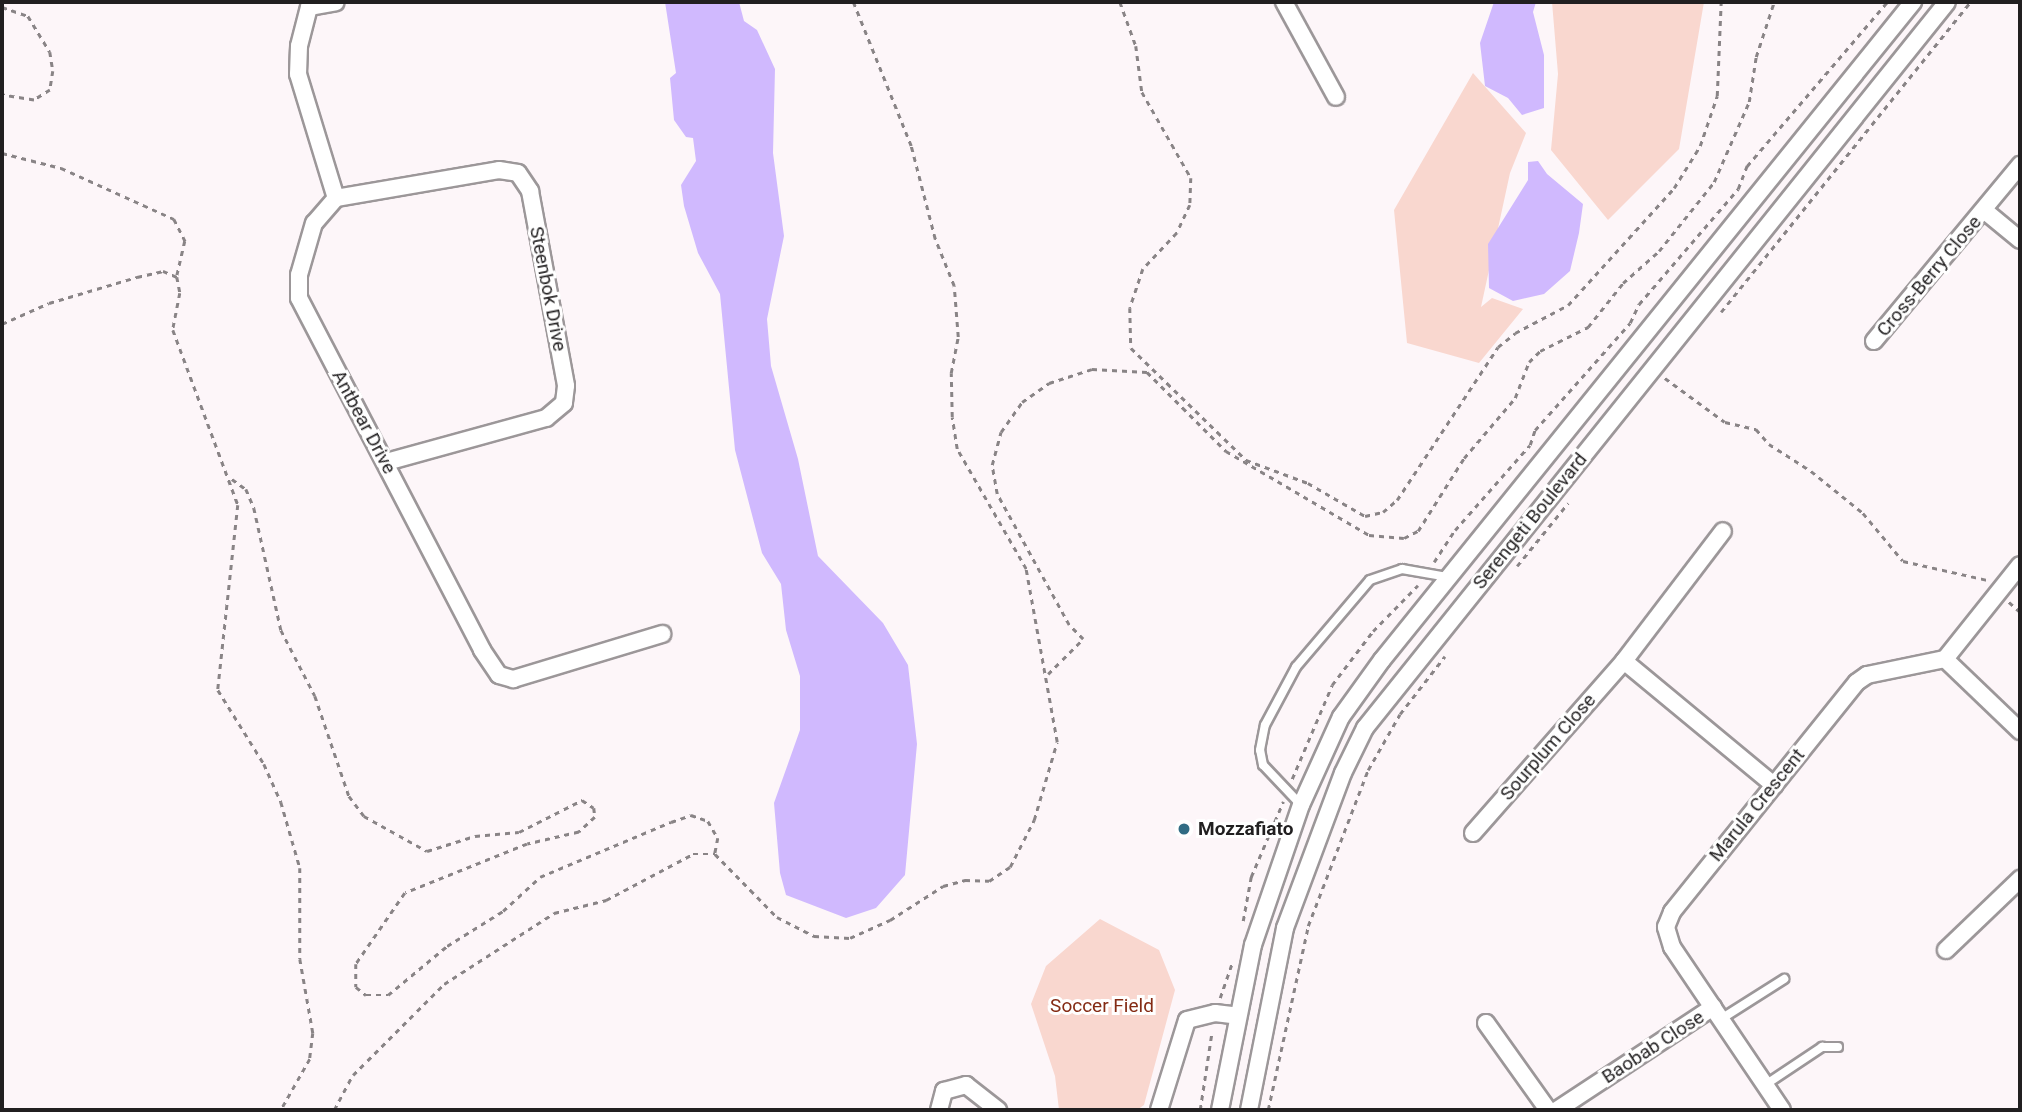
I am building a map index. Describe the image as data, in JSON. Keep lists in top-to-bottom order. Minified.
{"streets":{"street":["Cross-Berry Close","Steenbok Drive","Antbear Drive","Serengeti Boulevard","Sourplum Close","Marula Crescent","Baobab Close"]},"crossings":[["Steenbok Drive","Antbear Drive"],["Marula Crescent","Baobab Close"]],"parks":["Soccer Field"],"places":["Mozzafiato"]}
